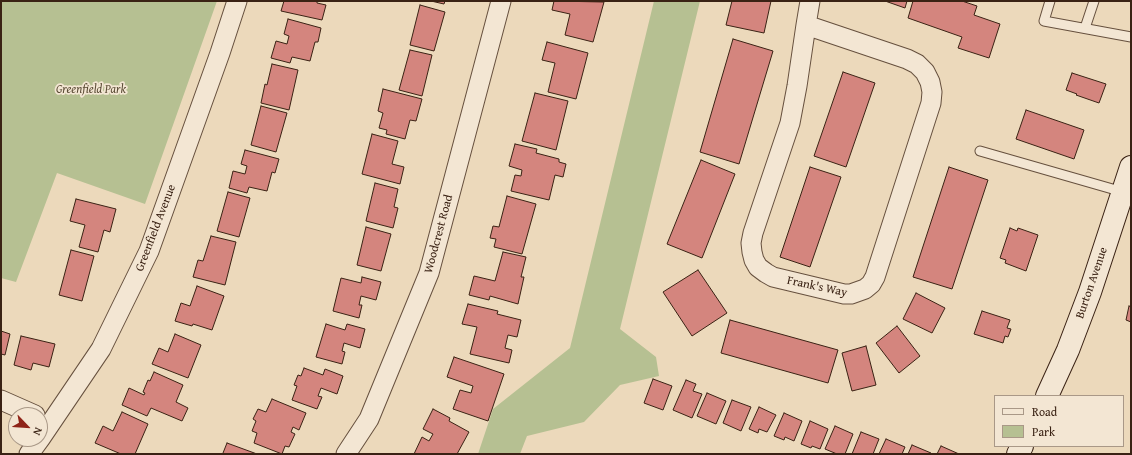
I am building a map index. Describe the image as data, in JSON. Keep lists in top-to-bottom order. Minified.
{"streets":{"main road":["Burton Avenue"],"street":["Greenfield Avenue","Woodcrest Road","Frank's Way"]},"parks":["Greenfield Park"],"legend":["Road","Park"],"north":"bottom right"}
